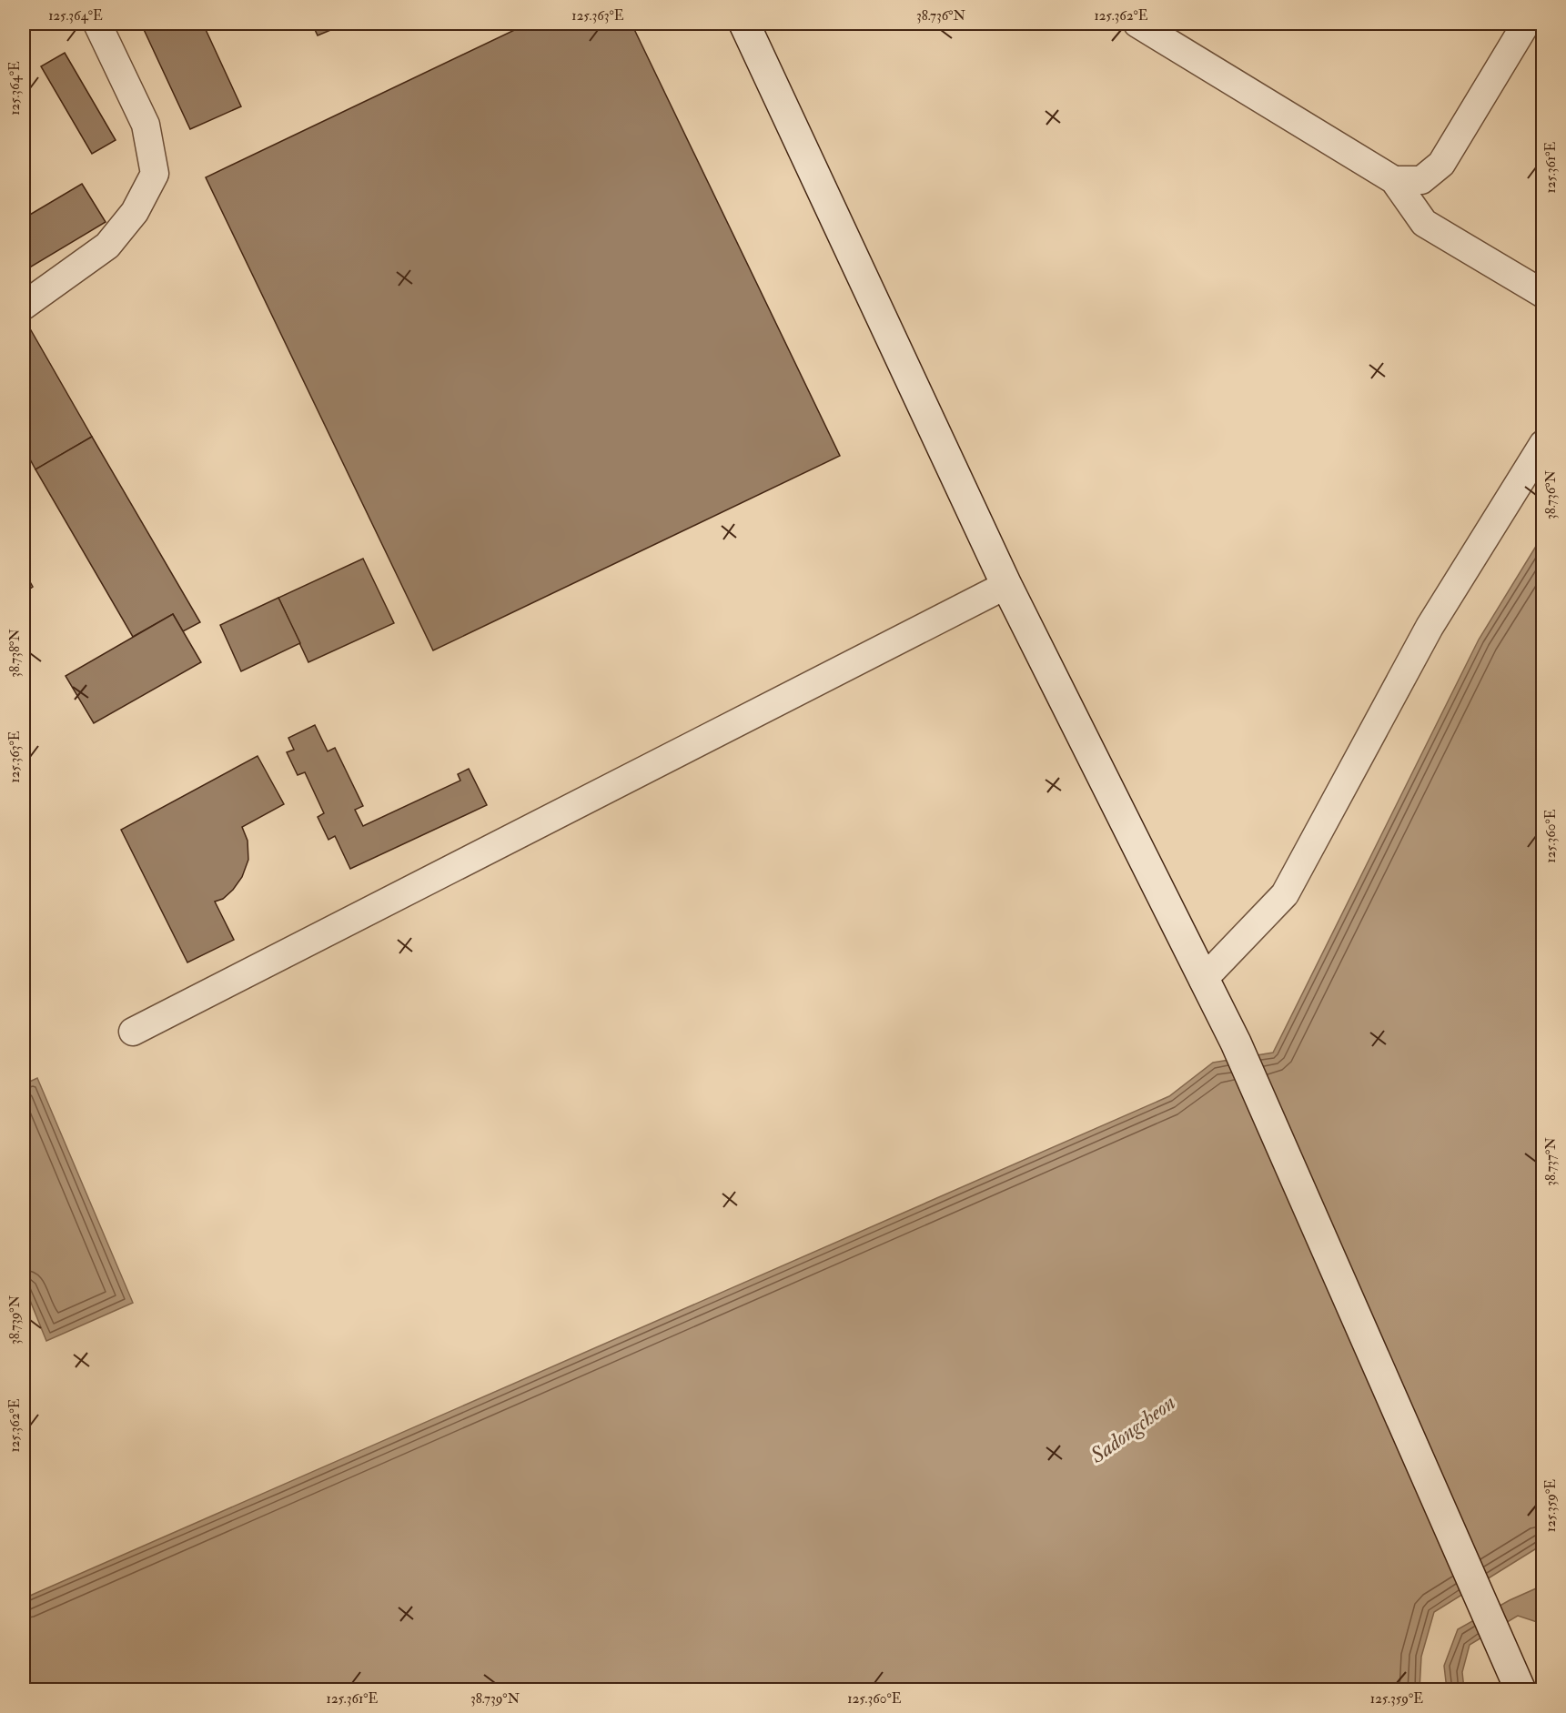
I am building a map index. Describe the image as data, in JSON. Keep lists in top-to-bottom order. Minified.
{"water":["Sadongcheon"],"coordinates":["125.364°E","125.363°E","38.736°N","125.362°E","125.361°E","38.738°N","125.360°E","38.737°N","38.739°N","125.359°E"]}
